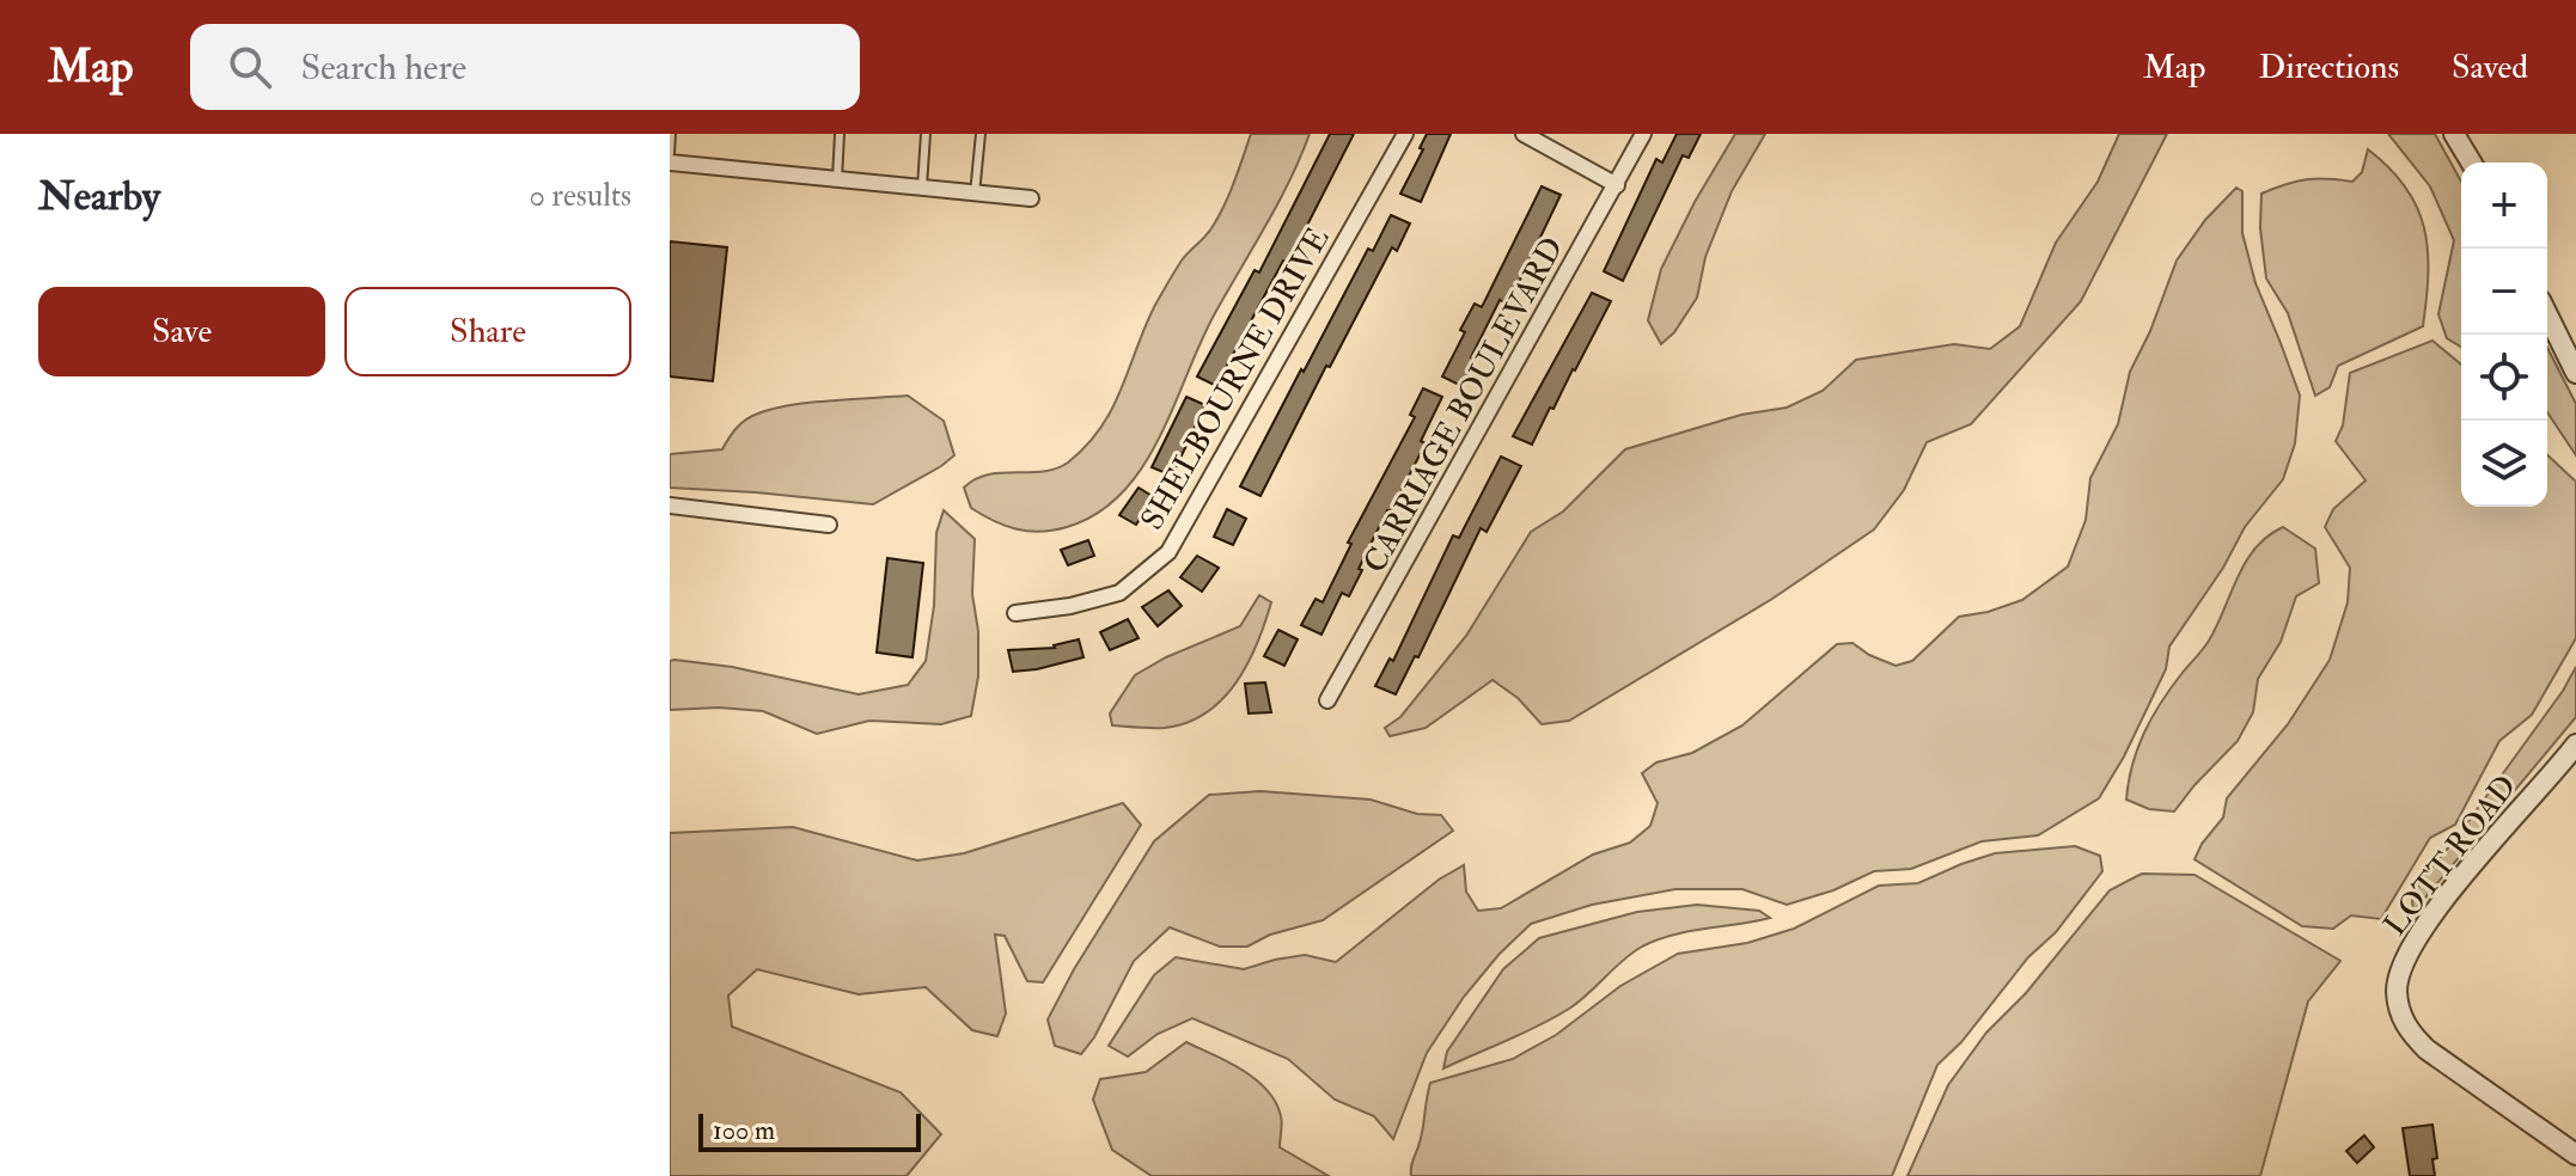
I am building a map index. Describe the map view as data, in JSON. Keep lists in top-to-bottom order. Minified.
{"streets":{"street":["SHELBOURNE DRIVE","CARRIAGE BOULEVARD","LOTT ROAD"]},"scale_bar":"100 m","page":{"header":"Map","search":"Search here","nav":["Map","Directions","Saved"],"heading":["Nearby","0 results"],"map_buttons":["+","−"],"buttons":["Save","Share"],"scale":"100 m"}}
